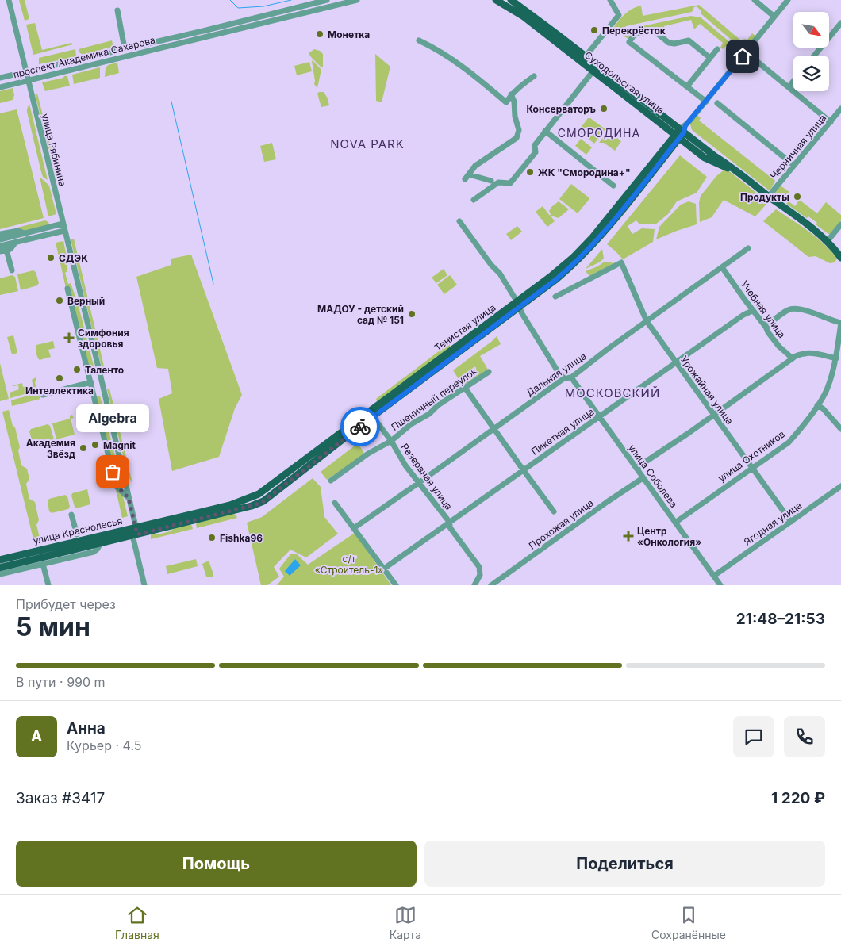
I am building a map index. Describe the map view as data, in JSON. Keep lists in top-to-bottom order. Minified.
{"streets":{"main road":["Суходольская улица","Тенистая улица","улица Краснолесья"],"street":["проспект Академика Сахарова","Черничная улица","улица Рябинина","Учебная улица","Дальняя улица","Урожайная улица","Пшеничный переулок","Пикетная улица","улица Охотников","улица Соболева","Резервная улица","Ягодная улица","Прохожая улица"]},"crossings":[["проспект Академика Сахарова","улица Рябинина"],["Суходольская улица","Черничная улица"],["Суходольская улица","Тенистая улица"],["улица Рябинина","улица Краснолесья"],["Учебная улица","Дальняя улица"],["Учебная улица","Пикетная улица"],["Тенистая улица","Резервная улица"],["Тенистая улица","улица Краснолесья"],["Дальняя улица","Урожайная улица"],["Дальняя улица","улица Соболева"],["Дальняя улица","Резервная улица"],["Урожайная улица","Пикетная улица"],["Урожайная улица","улица Охотников"],["Урожайная улица","Ягодная улица"],["Пшеничный переулок","Резервная улица"],["Пикетная улица","улица Соболева"],["Пикетная улица","Резервная улица"],["улица Охотников","улица Соболева"],["улица Соболева","Ягодная улица"],["улица Соболева","Прохожая улица"]],"districts":["СМОРОДИНА","NOVA PARK","МОСКОВСКИЙ"],"parks":["с/т «Строитель-1»"],"places":{"other":["Перекрёсток","Монетка","Консерваторъ","ЖК \"Смородина+\"","Продукты","СДЭК","Верный","МАДОУ - детский сад № 151","Таленто","Интеллектика","Magnit","Академия Звёзд","Algebra","Fishka96"],"health":["Симфония здоровья","Центр «Онкология»"]},"north":"bottom right","page":{"bubble":"Algebra","heading":["5 мин","Прибудет через","21:48–21:53"],"panel":["Анна","Курьер · 4.5","Заказ #3417","1 220 ₽"],"bar":"В пути · 990 m","round":"А","buttons":["Помощь","Поделиться"],"tabs":["Главная","Карта","Сохранённые"]}}
